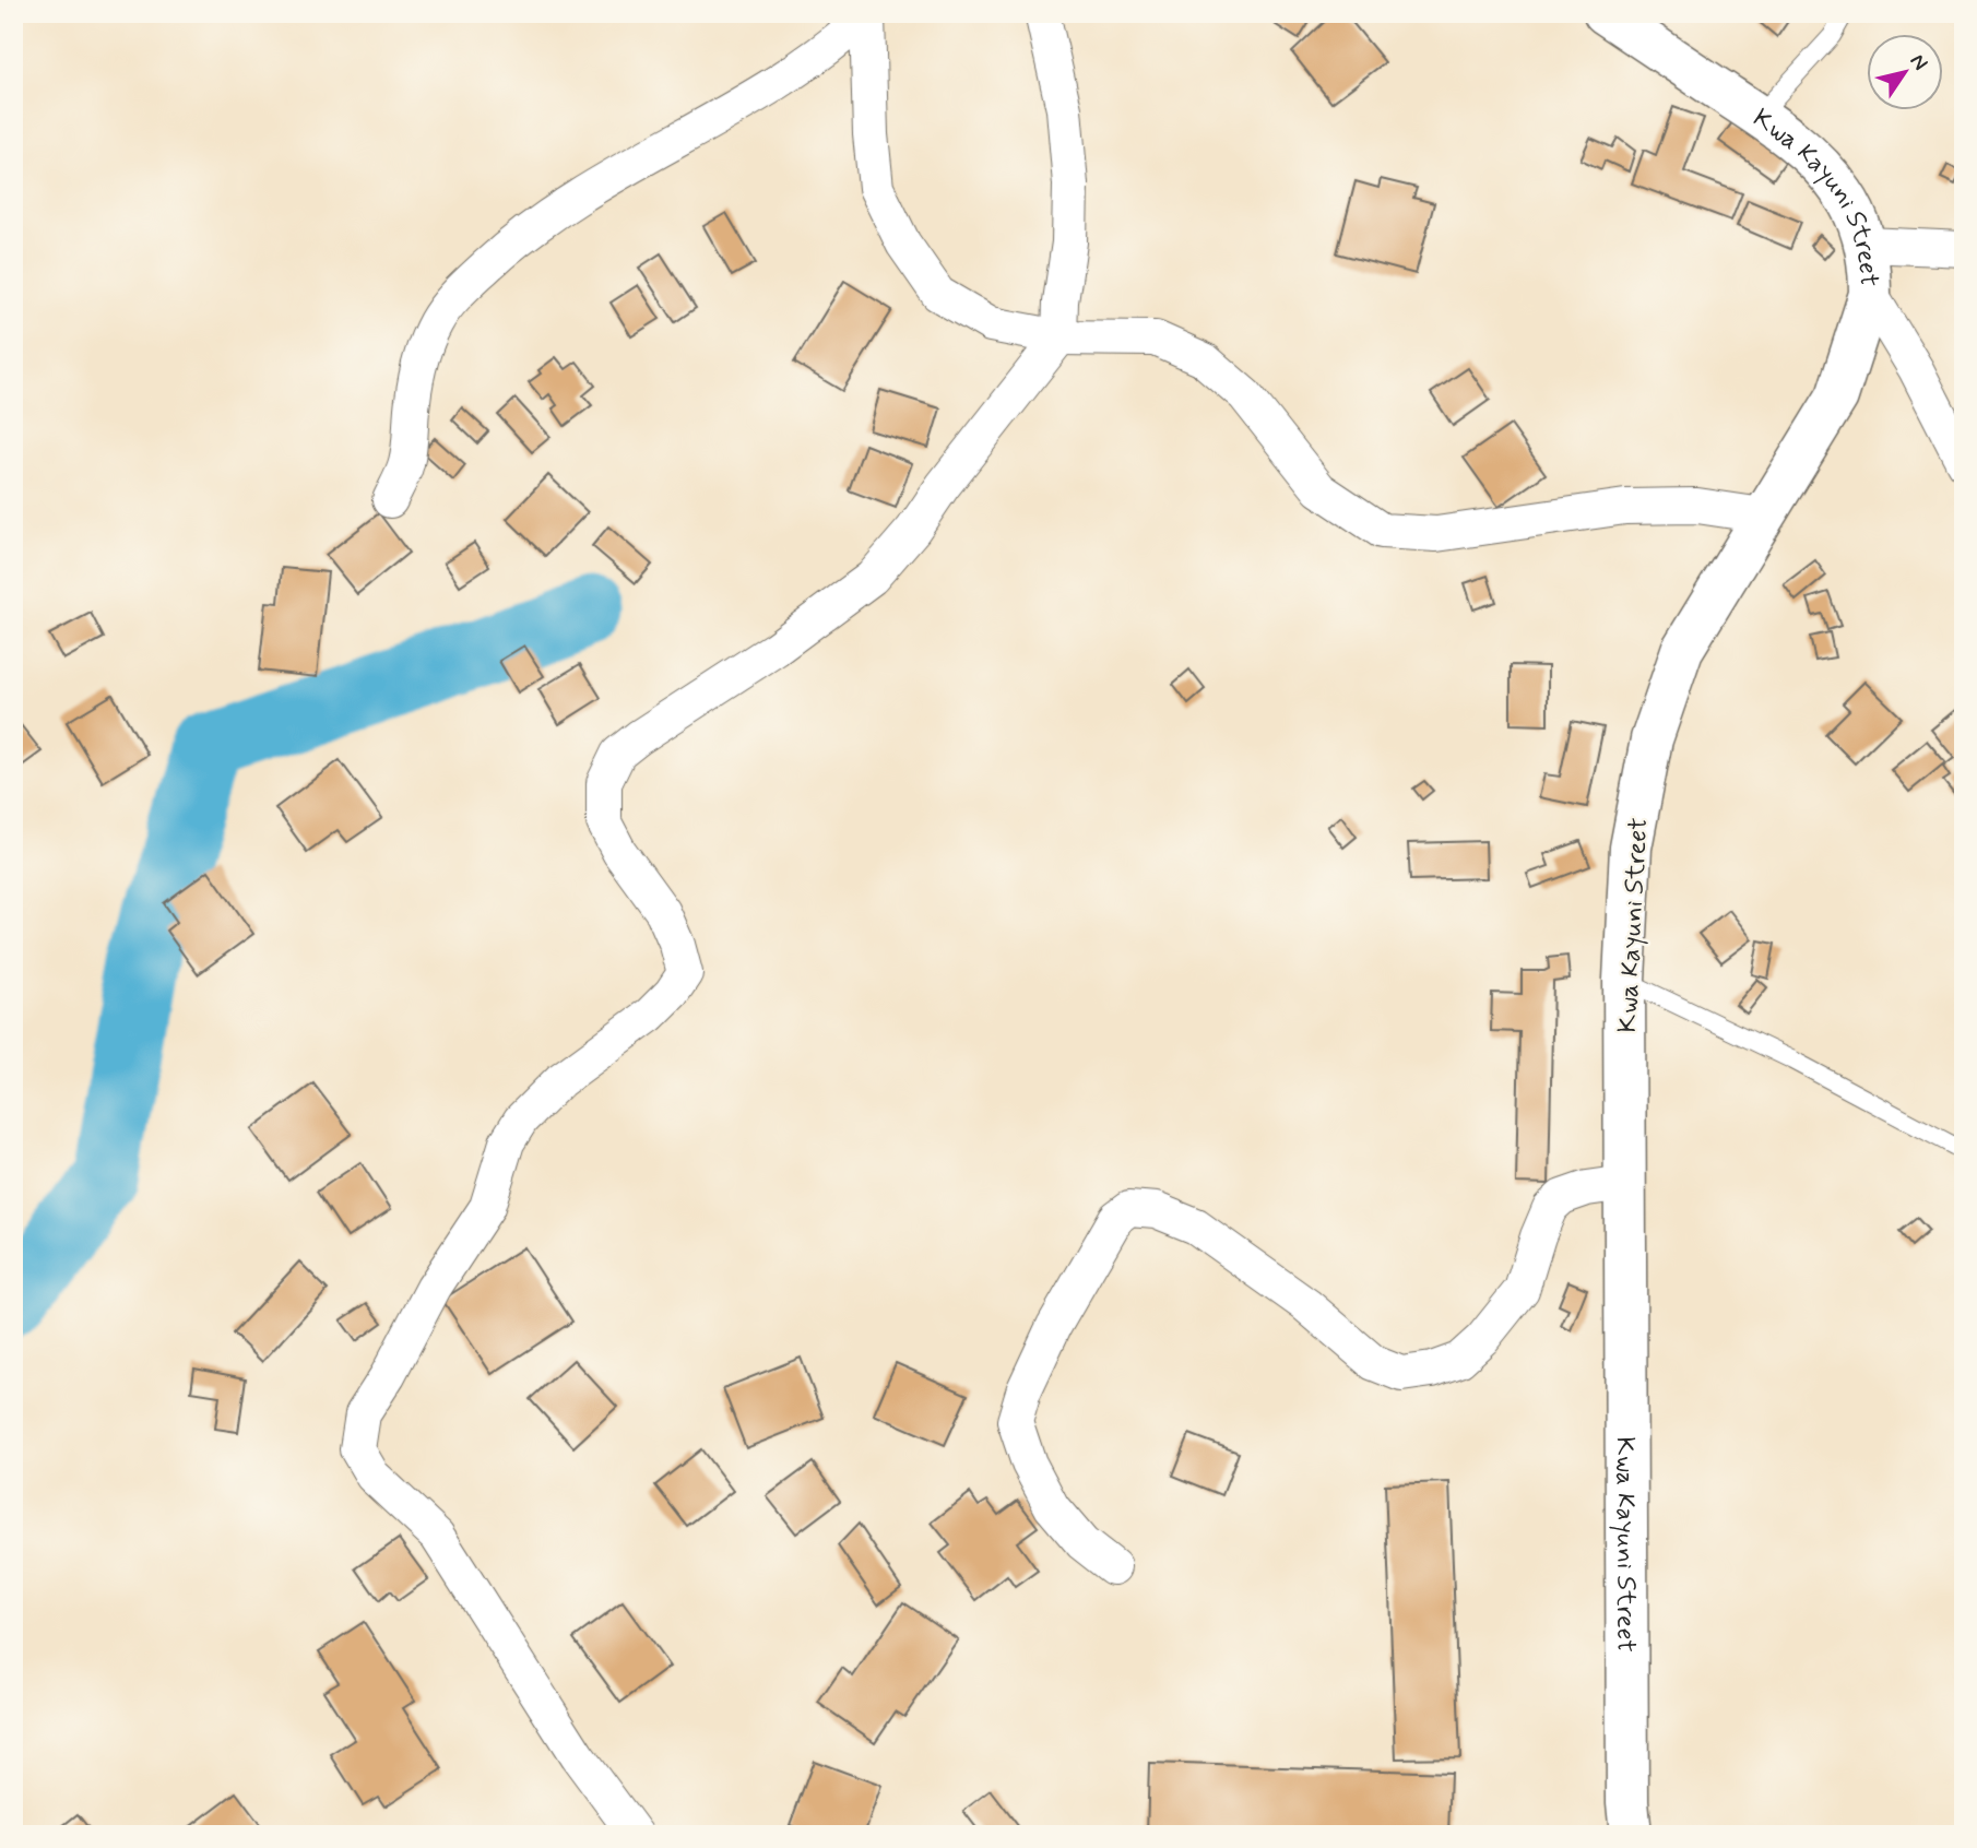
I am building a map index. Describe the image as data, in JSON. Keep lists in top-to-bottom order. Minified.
{"streets":{"street":["Kwa Kayuni Street"]},"north":"top right"}
